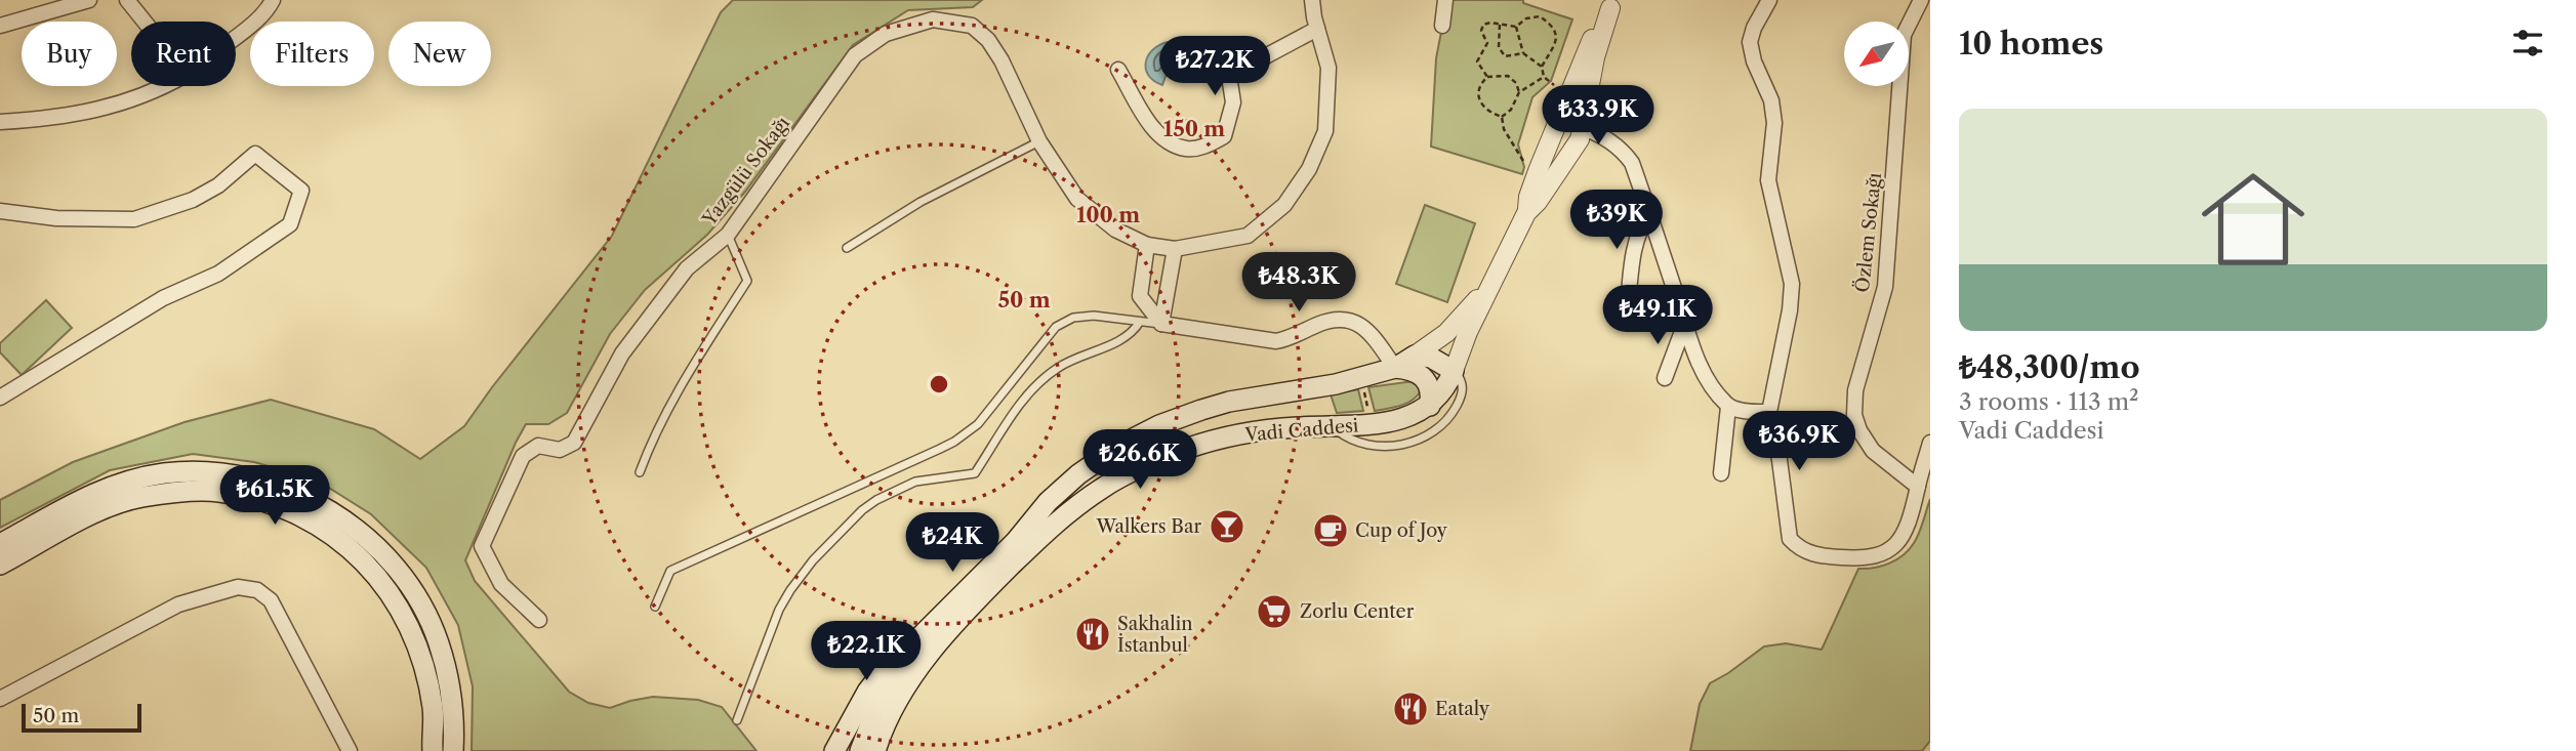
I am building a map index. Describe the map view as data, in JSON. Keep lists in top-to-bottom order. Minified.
{"streets":{"main road":["Vadi Caddesi"],"street":["Yazgülü Sokağı","Özlem Sokağı"]},"places":{"bar":["Walkers Bar"],"cafe":["Cup of Joy"],"supermarket":["Zorlu Center"],"restaurant":["Sakhalin İstanbul","Eataly"]},"scale_bar":"50 m","north":"bottom left","page":{"heading":"10 homes","chip":["Buy","Rent","Filters","New"],"price":["₺27.2K","₺33.9K","₺39K","₺48.3K","₺49.1K","₺36.9K","₺26.6K","₺61.5K","₺24K","₺22.1K"],"list":[{"name":"₺48,300/mo","note":"3 rooms · 113 m² · Vadi Caddesi"}],"scale":"50 m"},"rings":["150 m","100 m","50 m"]}
